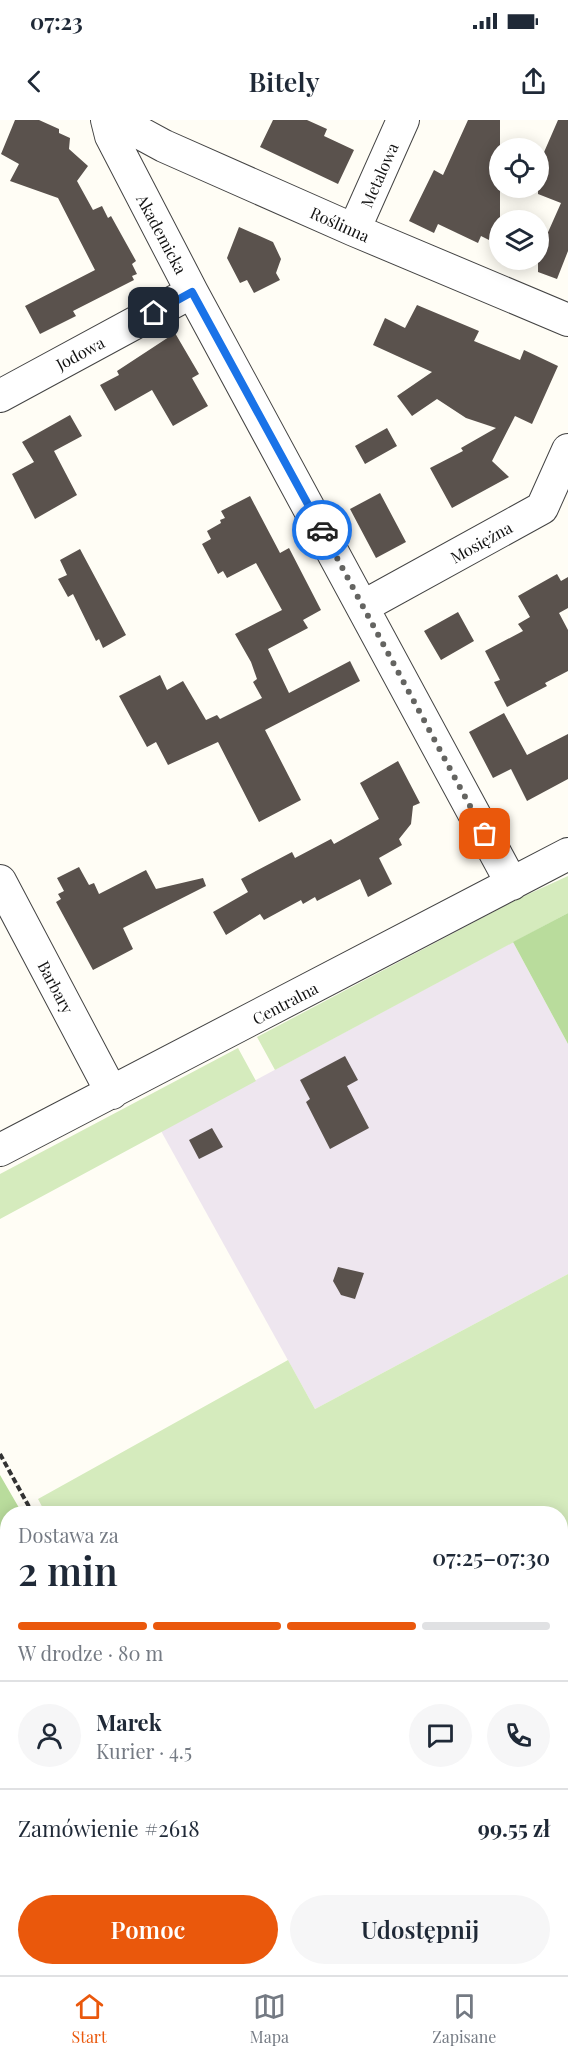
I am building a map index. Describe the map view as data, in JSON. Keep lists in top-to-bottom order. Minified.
{"streets":{"street":["Metalowa","Roślinna","Akademicka","Jodowa","Mosiężna","Barbary","Centralna"]},"crossings":[["Metalowa","Roślinna"],["Akademicka","Jodowa"],["Akademicka","Mosiężna"],["Akademicka","Centralna"],["Barbary","Centralna"]],"page":{"status":"07:23","header":"Bitely","heading":["2 min","Dostawa za","07:25–07:30"],"panel":["Marek","Kurier · 4.5","Zamówienie #2618","99.55 zł"],"bar":"W drodze · 80 m","buttons":["Pomoc","Udostępnij"],"tabs":["Start","Mapa","Zapisane"]}}
